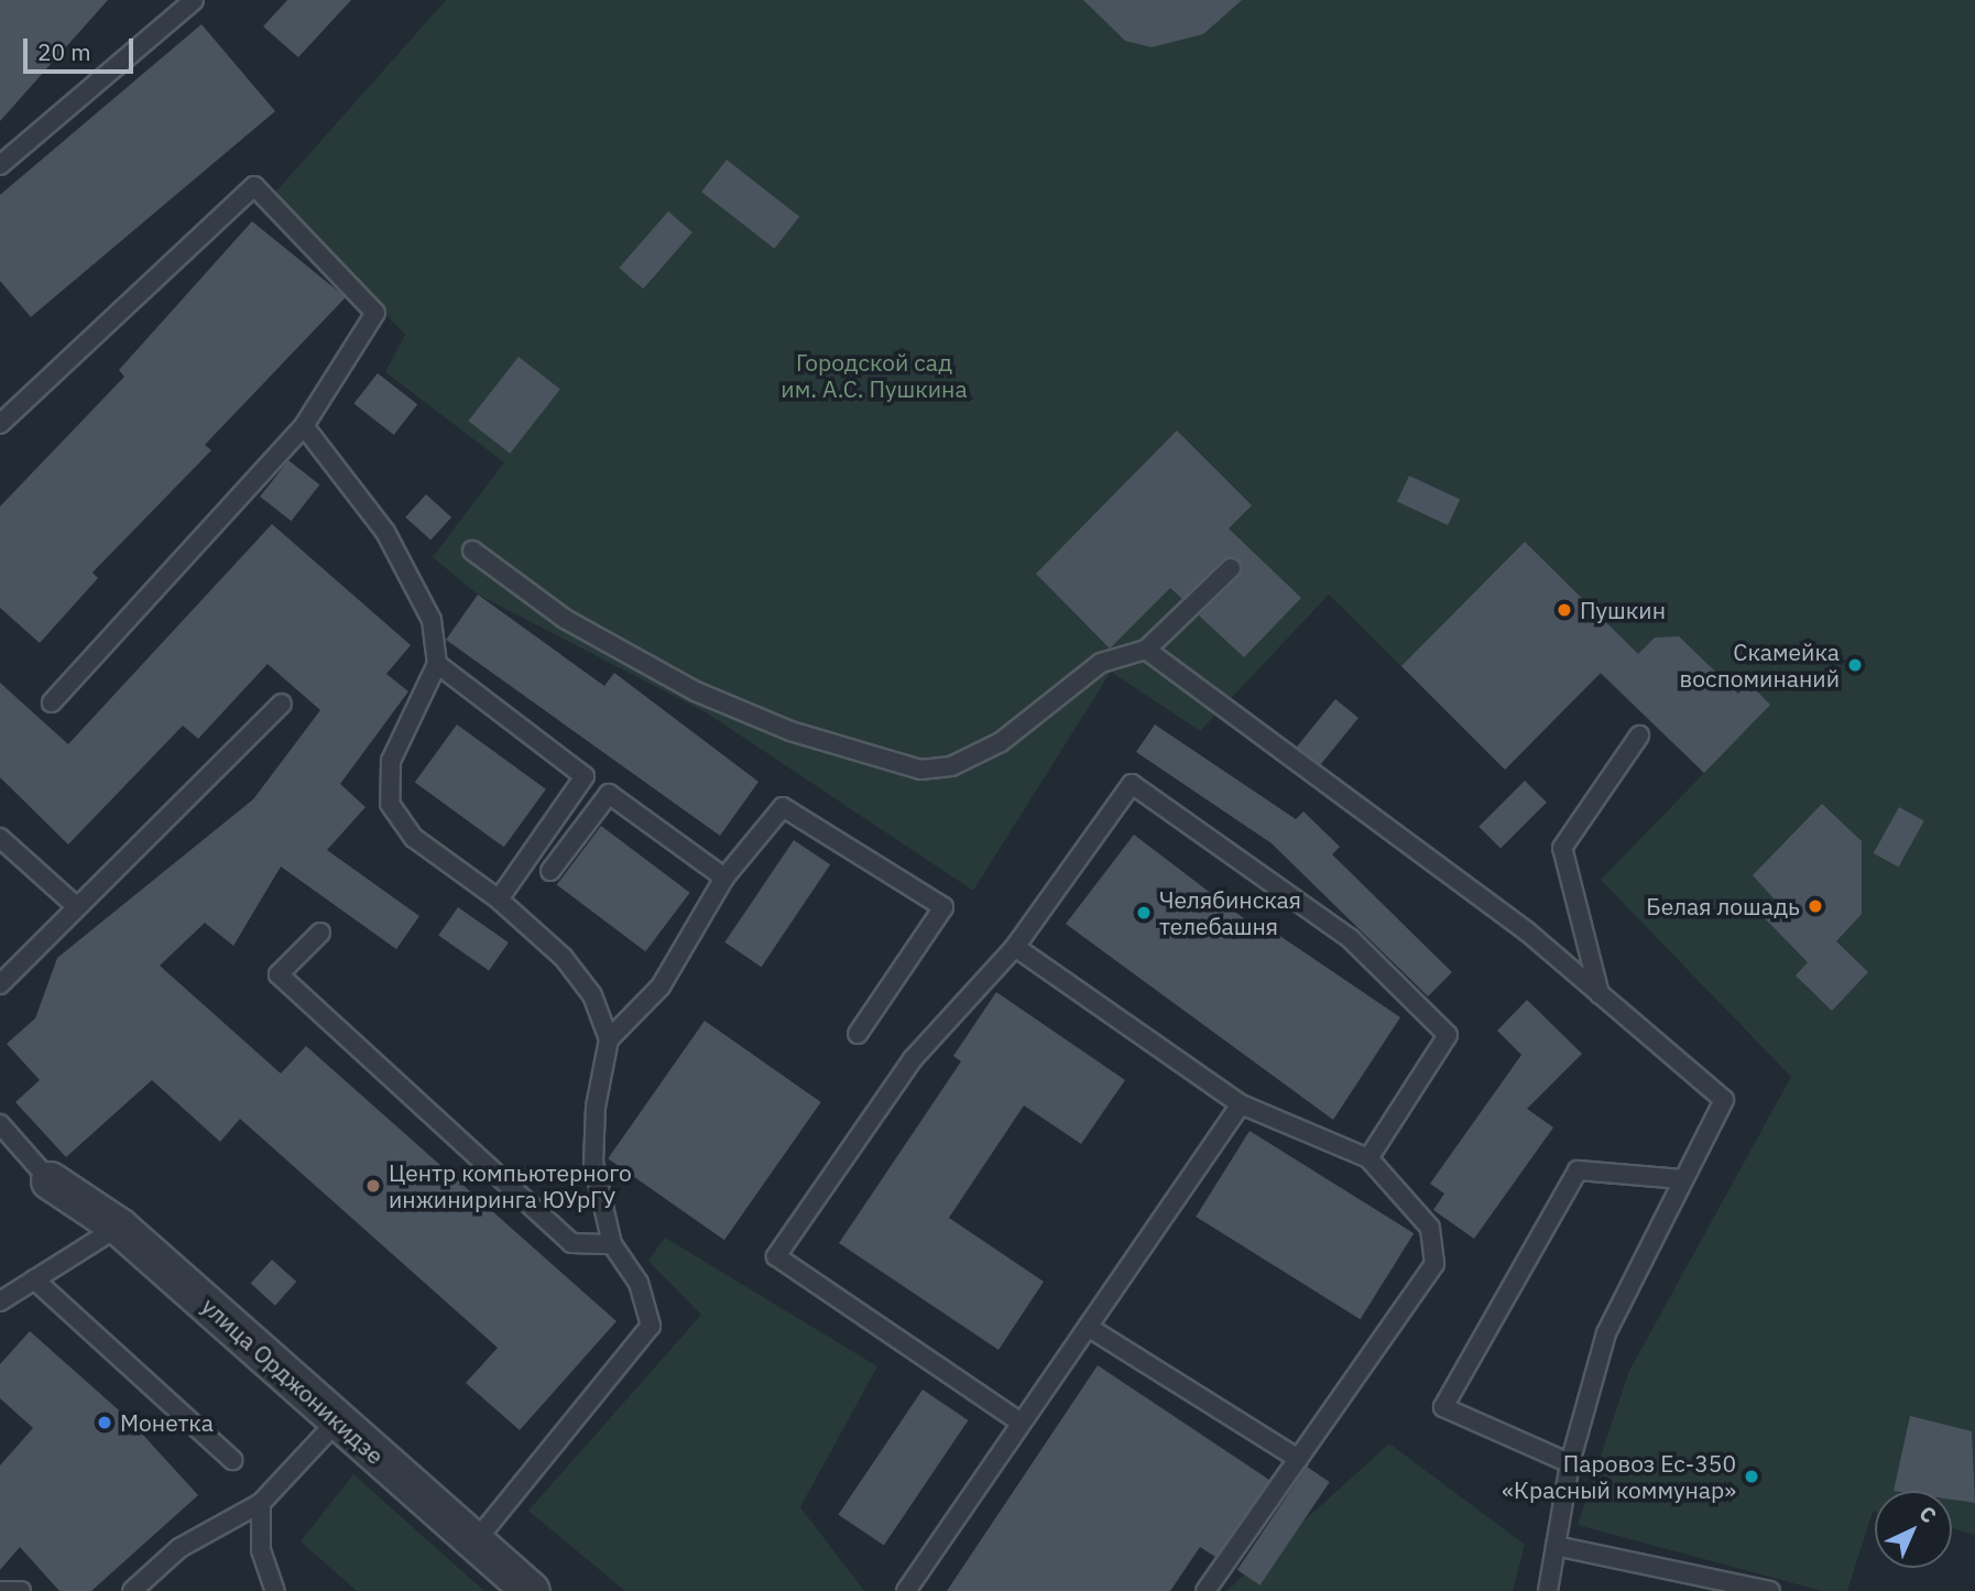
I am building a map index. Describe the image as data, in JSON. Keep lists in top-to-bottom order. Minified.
{"streets":{"street":["улица Орджоникидзе"]},"parks":["Городской сад им. А.С. Пушкина"],"places":["Пушкин","Скамейка воспоминаний","Белая лошадь","Челябинская телебашня","Центр компьютерного инжиниринга ЮУрГУ","Монетка","Паровоз Ес-350 «Красный коммунар»"],"scale_bar":"20 m","north":"top right"}
